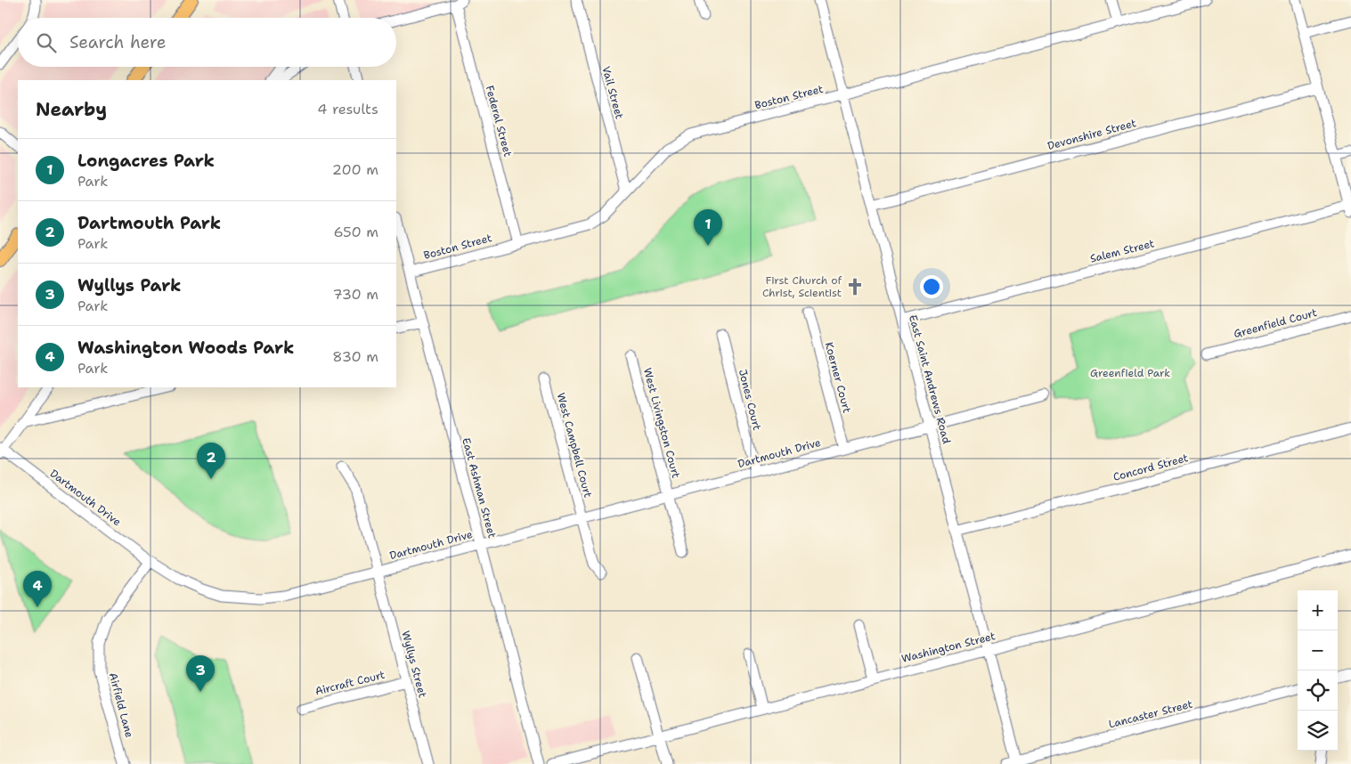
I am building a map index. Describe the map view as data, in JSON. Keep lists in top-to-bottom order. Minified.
{"streets":{"street":["Vail Street","Boston Street","Federal Street","Devonshire Street","Salem Street","Greenfield Court","Koerner Court","East Saint Andrews Road","Jones Court","West Livingston Court","West Campbell Court","Dartmouth Drive","Concord Street","East Ashman Street","Washington Street","Wyllys Street","Aircraft Court","Airfield Lane","Lancaster Street"]},"crossings":[["Vail Street","Boston Street"],["Boston Street","Federal Street"],["Boston Street","East Saint Andrews Road"],["Boston Street","East Ashman Street"],["Devonshire Street","East Saint Andrews Road"],["Salem Street","East Saint Andrews Road"],["Koerner Court","Dartmouth Drive"],["East Saint Andrews Road","Dartmouth Drive"],["East Saint Andrews Road","Concord Street"],["East Saint Andrews Road","Washington Street"],["East Saint Andrews Road","Lancaster Street"],["Jones Court","Dartmouth Drive"],["West Livingston Court","Dartmouth Drive"],["West Campbell Court","Dartmouth Drive"],["Dartmouth Drive","East Ashman Street"],["Dartmouth Drive","Wyllys Street"],["Dartmouth Drive","Airfield Lane"],["Wyllys Street","Aircraft Court"]],"parks":["Greenfield Park"],"places":{"church":["First Church of Christ, Scientist"]},"page":{"search":"Search here","heading":["Nearby","4 results"],"list":[{"mark":"1","name":"Longacres Park","note":"Park","value":"200 m"},{"mark":"2","name":"Dartmouth Park","note":"Park","value":"650 m"},{"mark":"3","name":"Wyllys Park","note":"Park","value":"730 m"},{"mark":"4","name":"Washington Woods Park","note":"Park","value":"830 m"}],"pins":["1","2","4","3"],"map_buttons":["+","−"]}}
